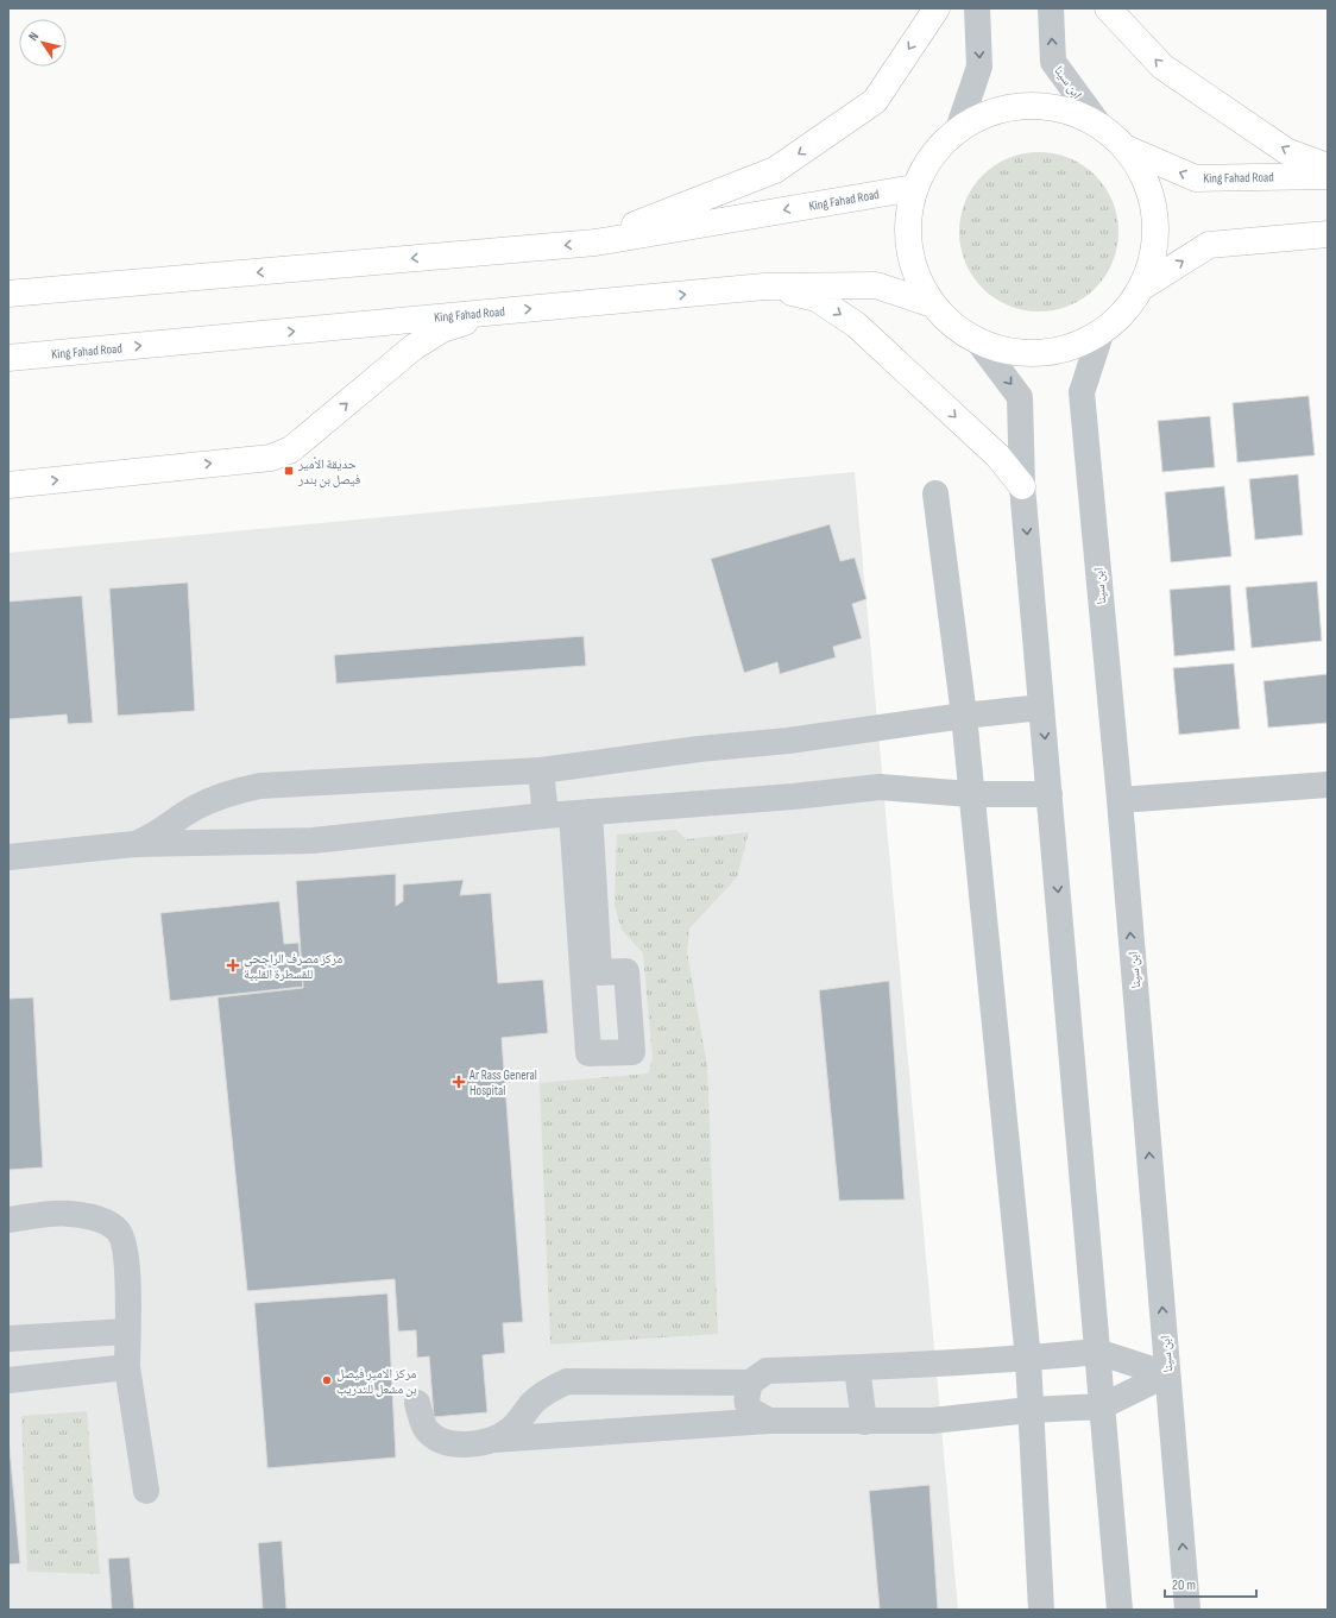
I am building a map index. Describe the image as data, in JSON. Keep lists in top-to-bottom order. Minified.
{"streets":{"main road":["King Fahad Road"],"street":["ابن سينا"]},"places":{"transit":["حديقة الأمير فيصل بن بندر"],"health":["مركز مصرف الراجحي للقسطرة القلبية","Ar Rass General Hospital"],"other":["مركز الامير فيصل بن مشعل للتدريب"]},"scale_bar":"20 m","north":"top left"}
